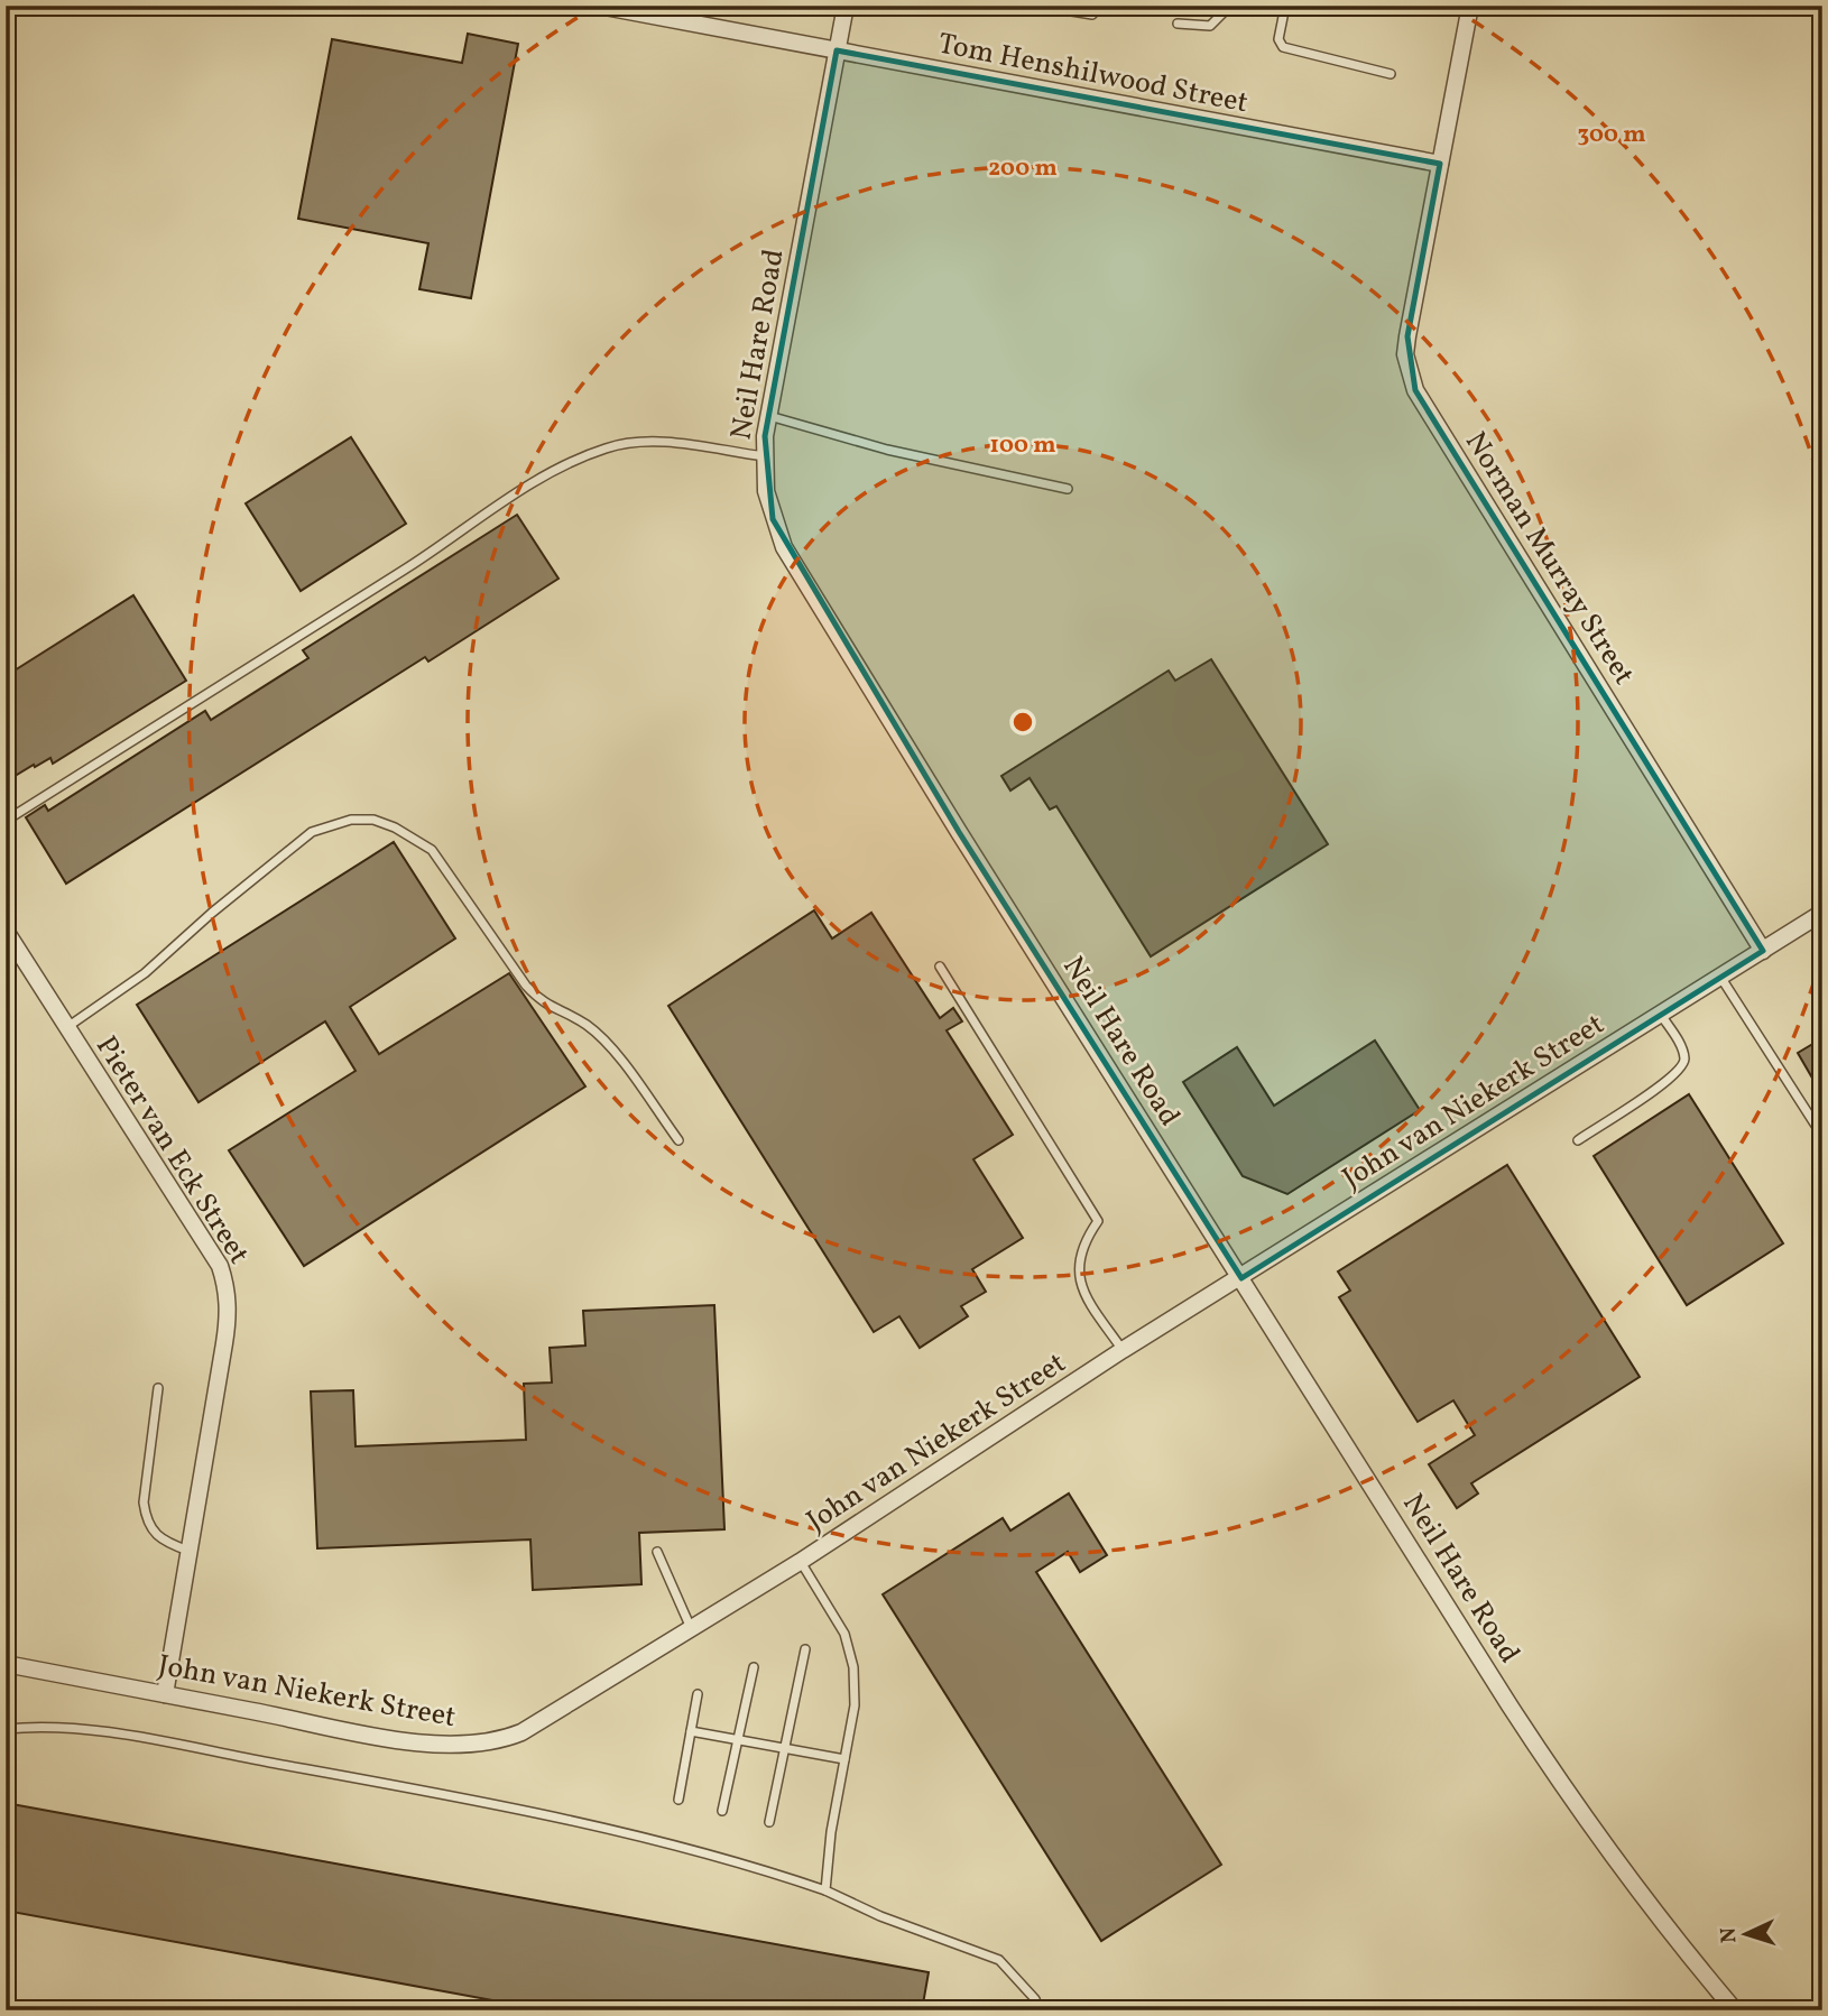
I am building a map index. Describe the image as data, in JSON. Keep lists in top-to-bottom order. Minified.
{"streets":{"street":["Tom Henshilwood Street","Neil Hare Road","Norman Murray Street","John van Niekerk Street","Pieter van Eck Street"]},"crossings":[["Tom Henshilwood Street","Neil Hare Road"],["Tom Henshilwood Street","Norman Murray Street"],["Neil Hare Road","John van Niekerk Street"],["Norman Murray Street","John van Niekerk Street"],["John van Niekerk Street","Pieter van Eck Street"]],"north":"left","rings":["300 m","200 m","100 m"]}
